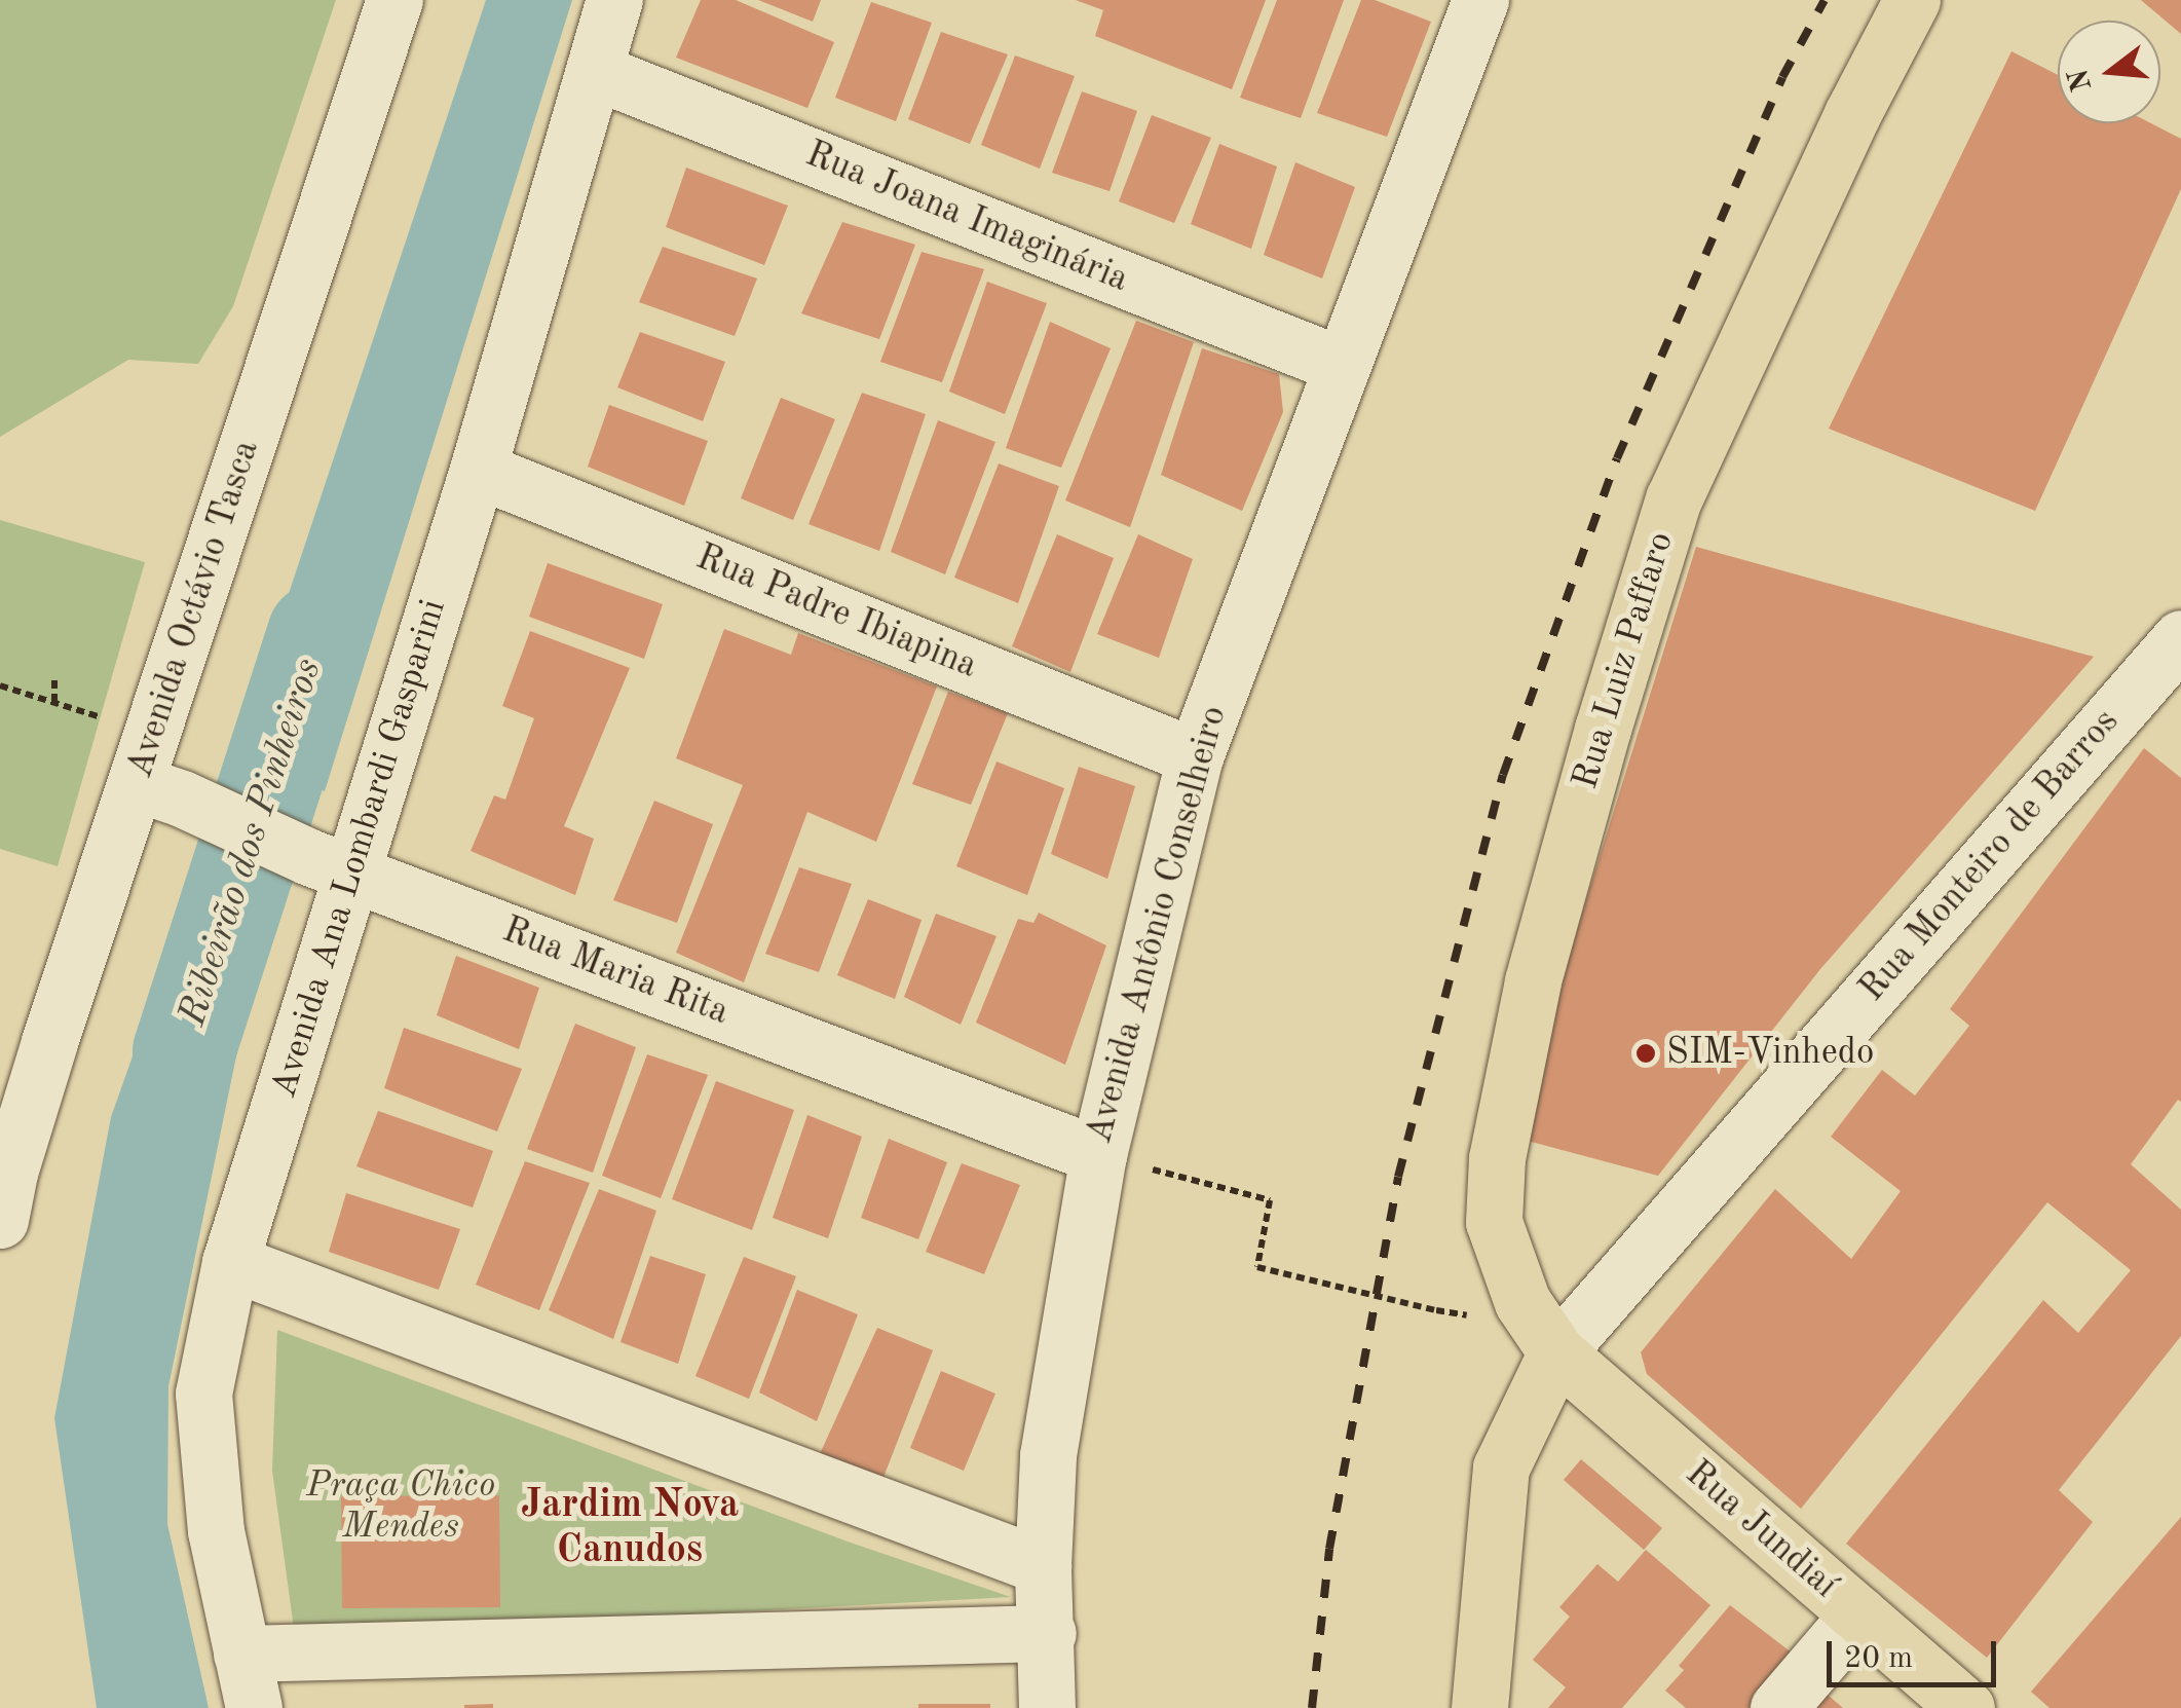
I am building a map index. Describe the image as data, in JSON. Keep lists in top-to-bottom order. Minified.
{"streets":{"main road":["Rua Luiz Paffaro","Rua Jundiaí"],"street":["Rua Joana Imaginária","Avenida Octávio Tasca","Rua Padre Ibiapina","Avenida Ana Lombardi Gasparini","Rua Monteiro de Barros","Avenida Antônio Conselheiro","Rua Maria Rita"]},"crossings":[["Rua Joana Imaginária","Avenida Ana Lombardi Gasparini"],["Rua Joana Imaginária","Avenida Antônio Conselheiro"],["Avenida Octávio Tasca","Rua Maria Rita"],["Rua Padre Ibiapina","Avenida Ana Lombardi Gasparini"],["Rua Padre Ibiapina","Avenida Antônio Conselheiro"],["Rua Luiz Paffaro","Rua Monteiro de Barros"],["Rua Luiz Paffaro","Rua Jundiaí"],["Avenida Ana Lombardi Gasparini","Rua Maria Rita"],["Rua Monteiro de Barros","Rua Jundiaí"],["Avenida Antônio Conselheiro","Rua Maria Rita"]],"districts":["Jardim Nova Canudos"],"water":["Ribeirão dos Pinheiros"],"parks":["Praça Chico Mendes"],"places":["SIM-Vinhedo"],"scale_bar":"20 m","north":"left"}
